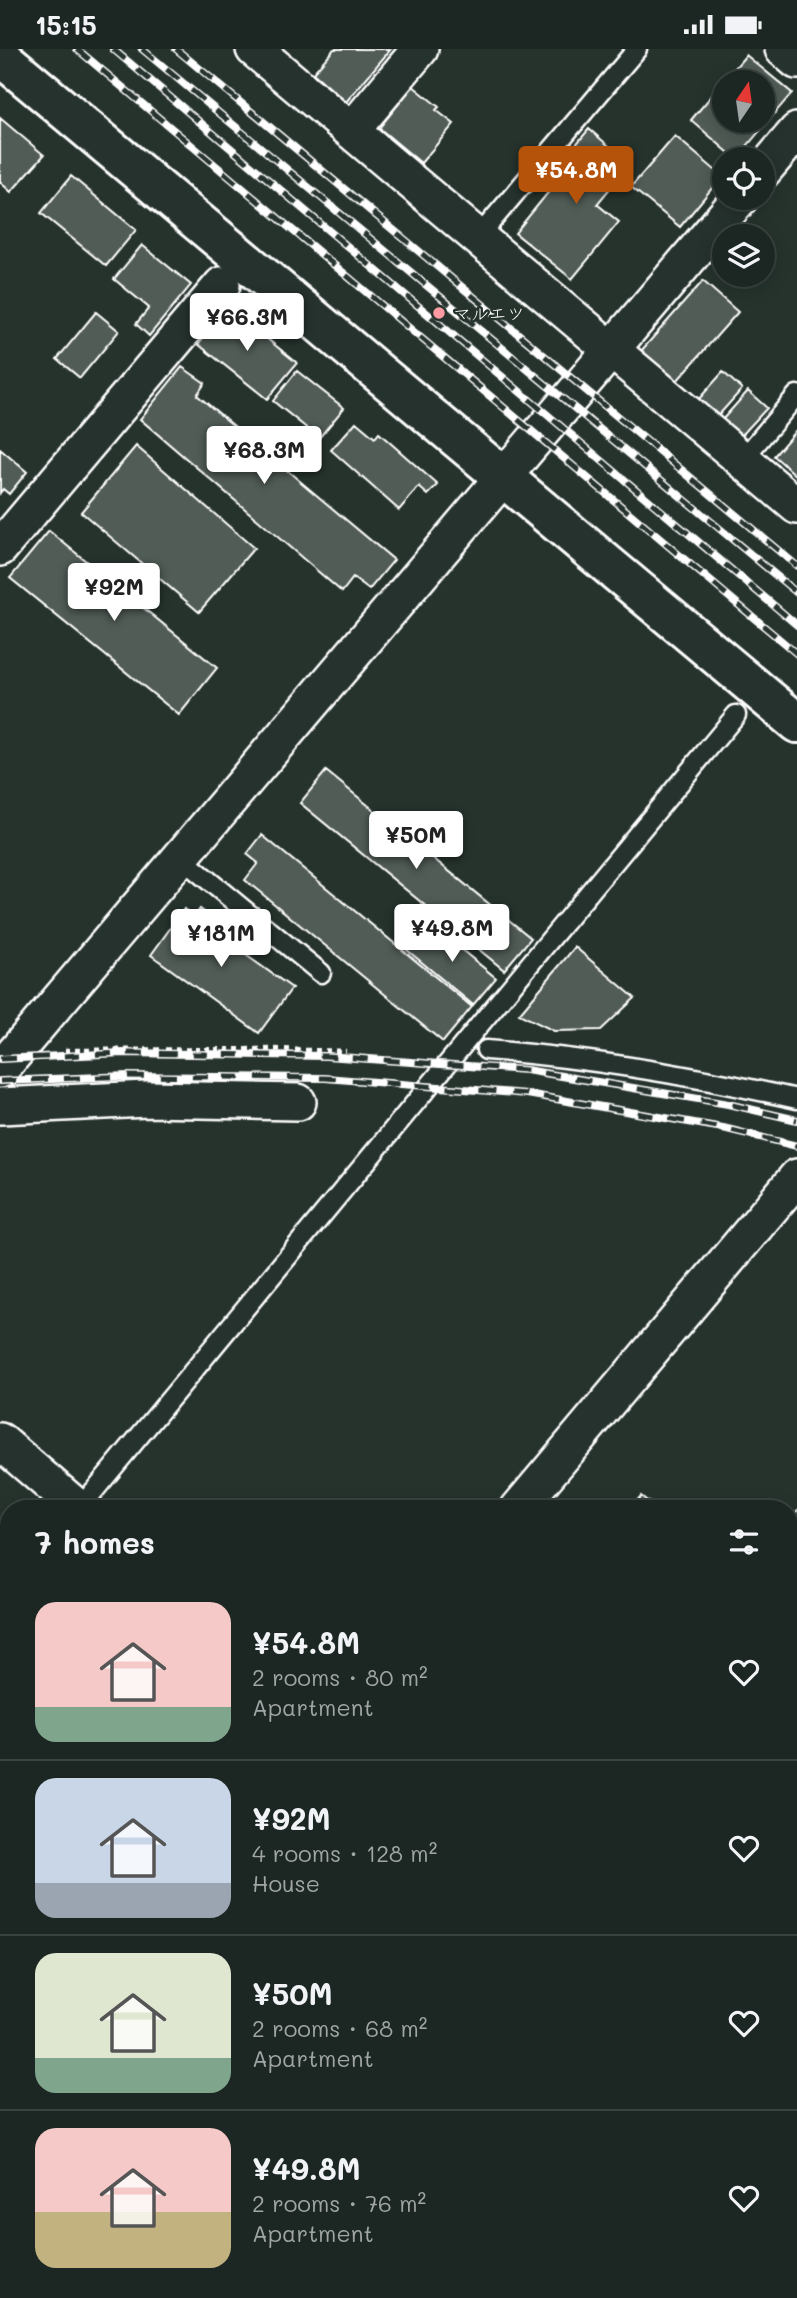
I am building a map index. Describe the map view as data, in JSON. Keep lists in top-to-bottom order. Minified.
{"places":["マルエツ"],"north":"top","page":{"status":"15:15","price":["¥54.8M","¥66.3M","¥68.3M","¥92M","¥50M","¥49.8M","¥181M"],"heading":"7 homes","list":[{"name":"¥54.8M","note":"2 rooms · 80 m² · Apartment"},{"name":"¥92M","note":"4 rooms · 128 m² · House"},{"name":"¥50M","note":"2 rooms · 68 m² · Apartment"},{"name":"¥49.8M","note":"2 rooms · 76 m² · Apartment"}]}}
